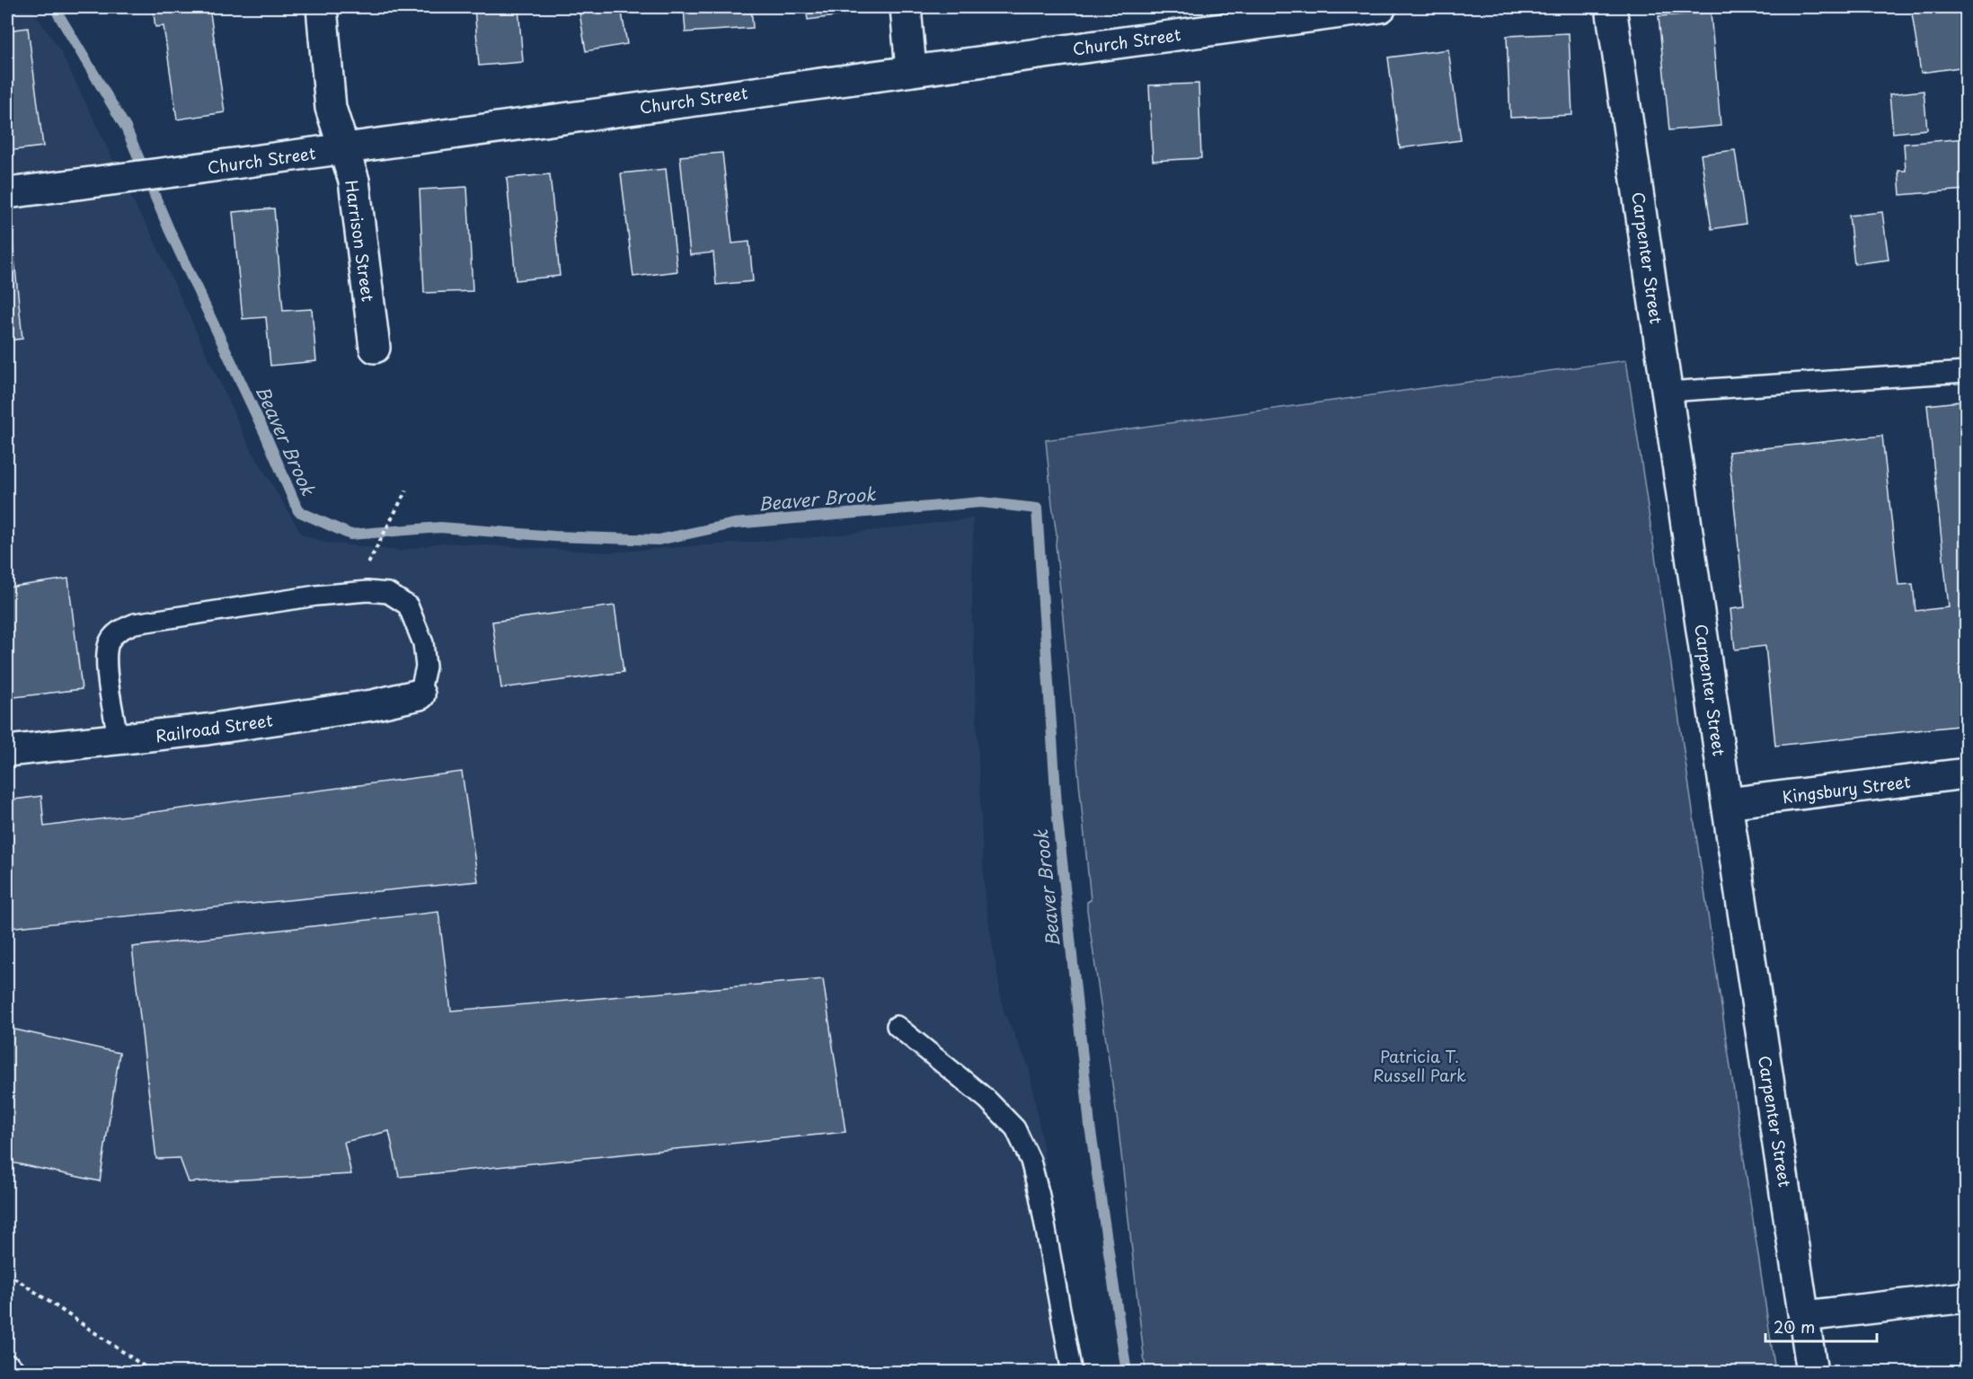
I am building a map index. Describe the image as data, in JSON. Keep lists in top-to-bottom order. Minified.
{"streets":{"street":["Church Street","Harrison Street","Carpenter Street","Railroad Street","Kingsbury Street"]},"crossings":[["Church Street","Harrison Street"],["Carpenter Street","Kingsbury Street"]],"water":["Beaver Brook"],"parks":["Patricia T. Russell Park"],"scale_bar":"20 m"}
